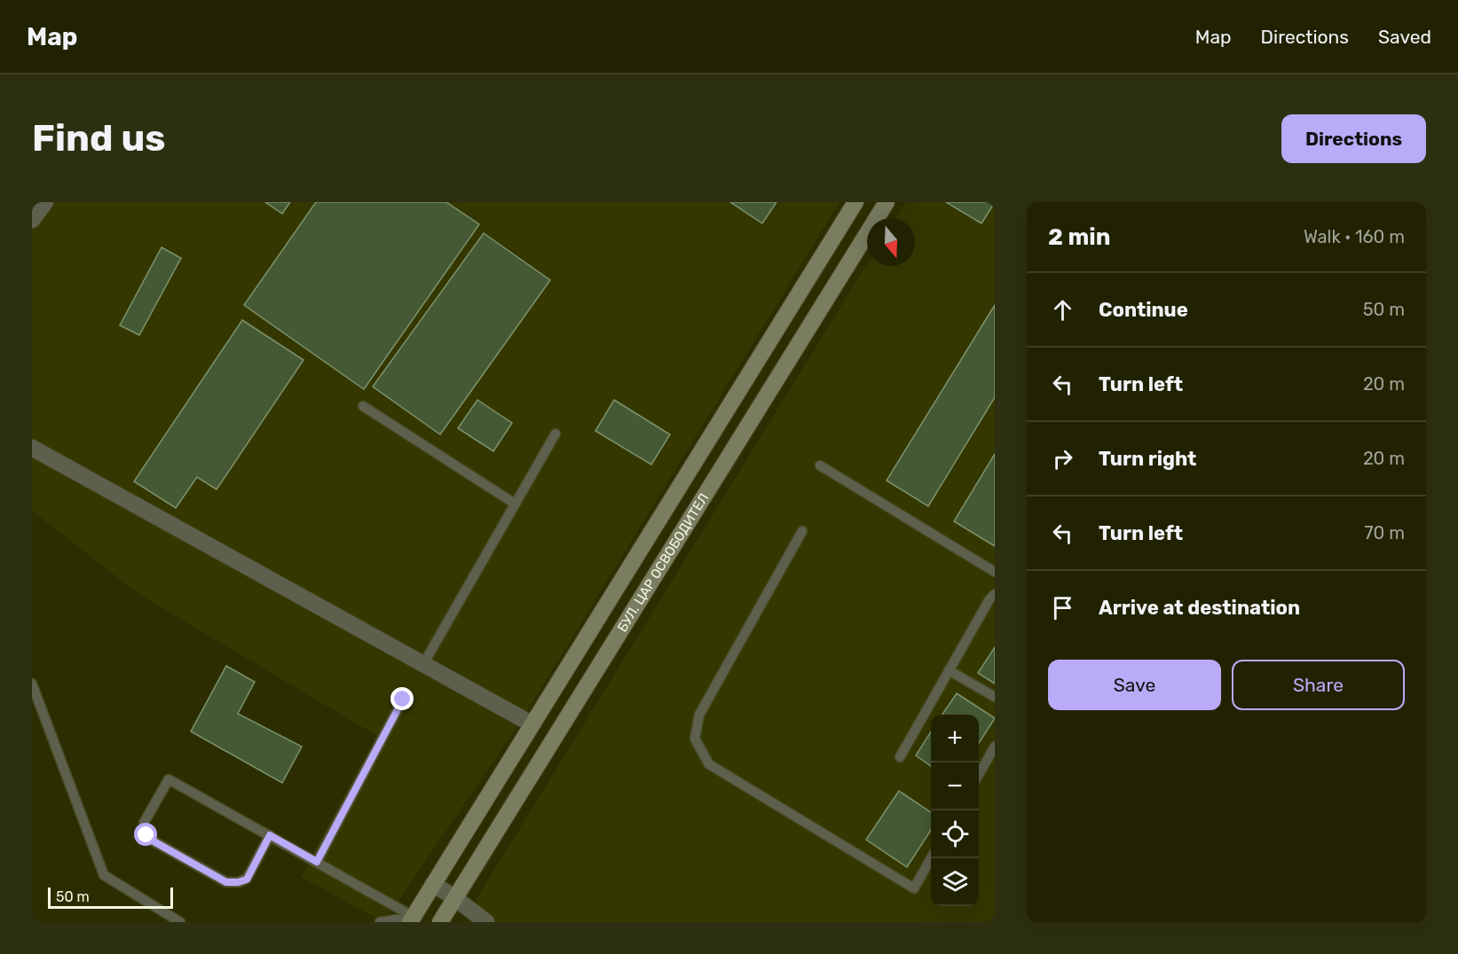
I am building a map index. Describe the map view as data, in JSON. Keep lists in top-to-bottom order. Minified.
{"streets":{"main road":["БУЛ. ЦАР ОСВОБОДИТЕЛ"]},"scale_bar":"50 m","north":"bottom","page":{"header":"Map","nav":["Map","Directions","Saved"],"buttons":["Directions",["Save","Share"]],"title":"Find us","heading":["2 min","Walk · 160 m"],"list":[["Continue","50 m"],["Turn left","20 m"],["Turn right","20 m"],["Turn left","70 m"],"Arrive at destination"],"map_buttons":["+","−"],"scale":"50 m"}}
